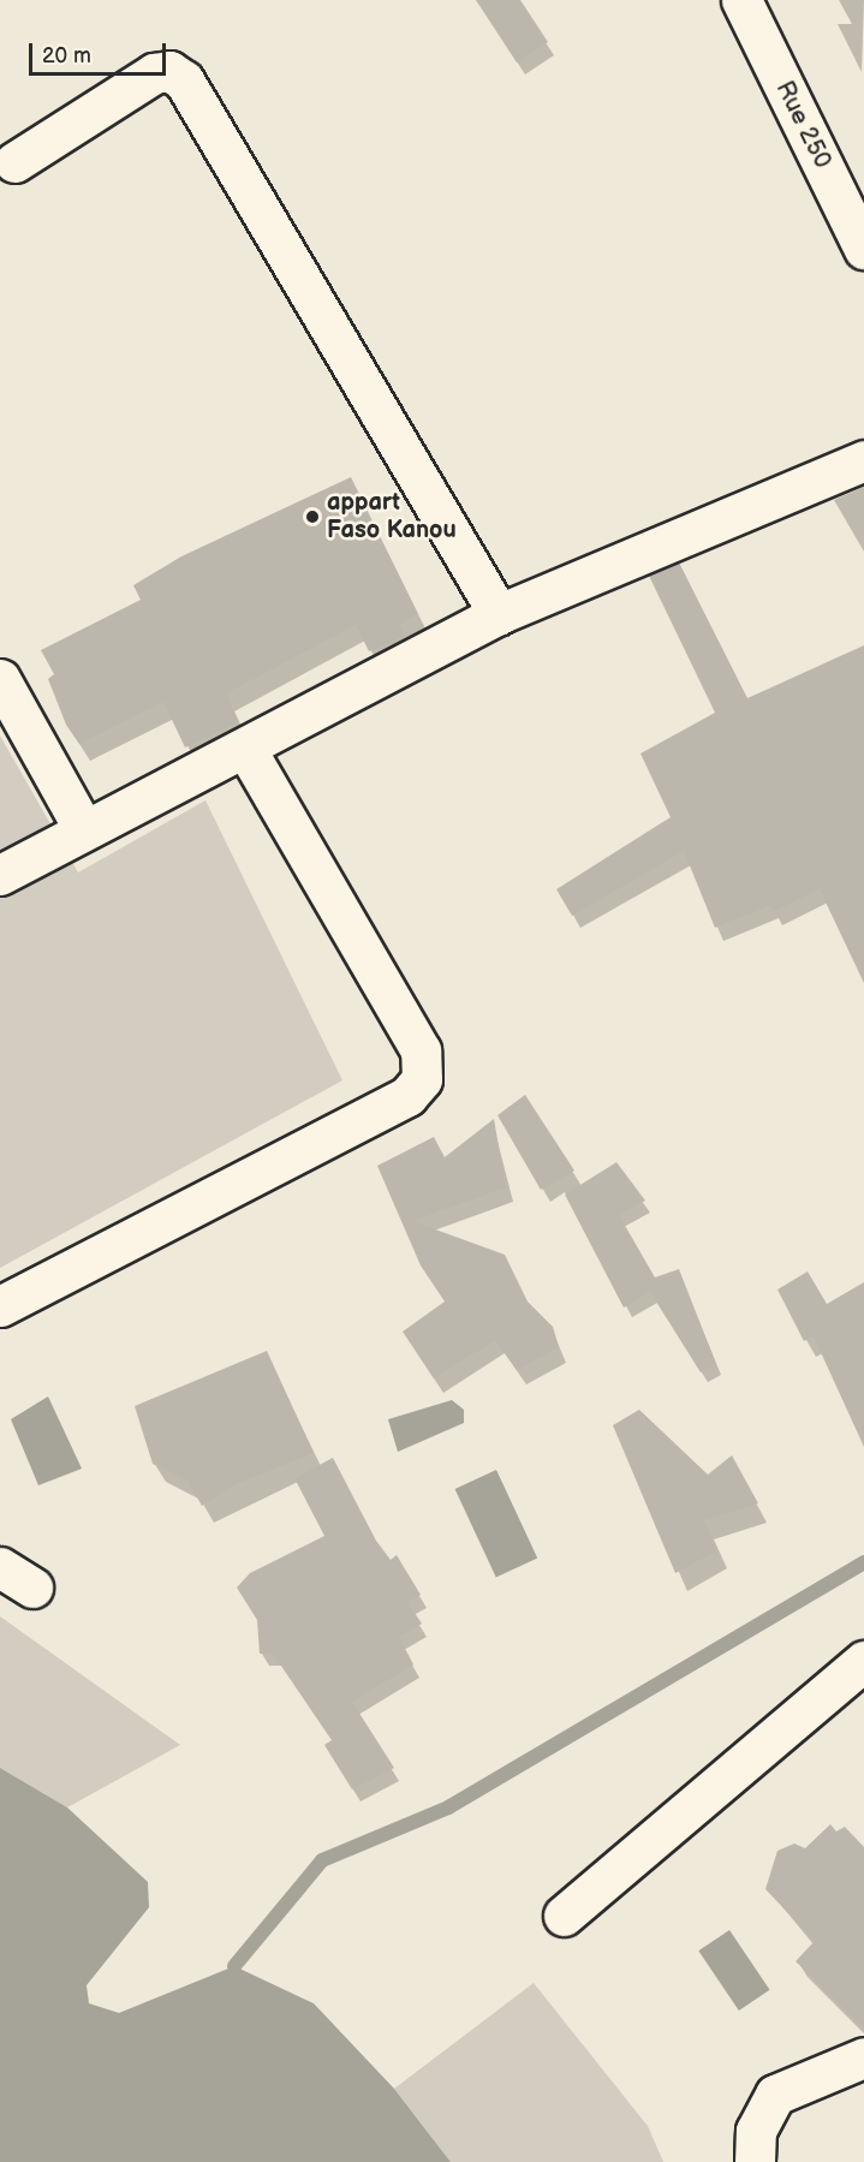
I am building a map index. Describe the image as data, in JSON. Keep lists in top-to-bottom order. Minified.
{"streets":{"street":["Rue 250"]},"places":["appart Faso Kanou"],"scale_bar":"20 m"}
